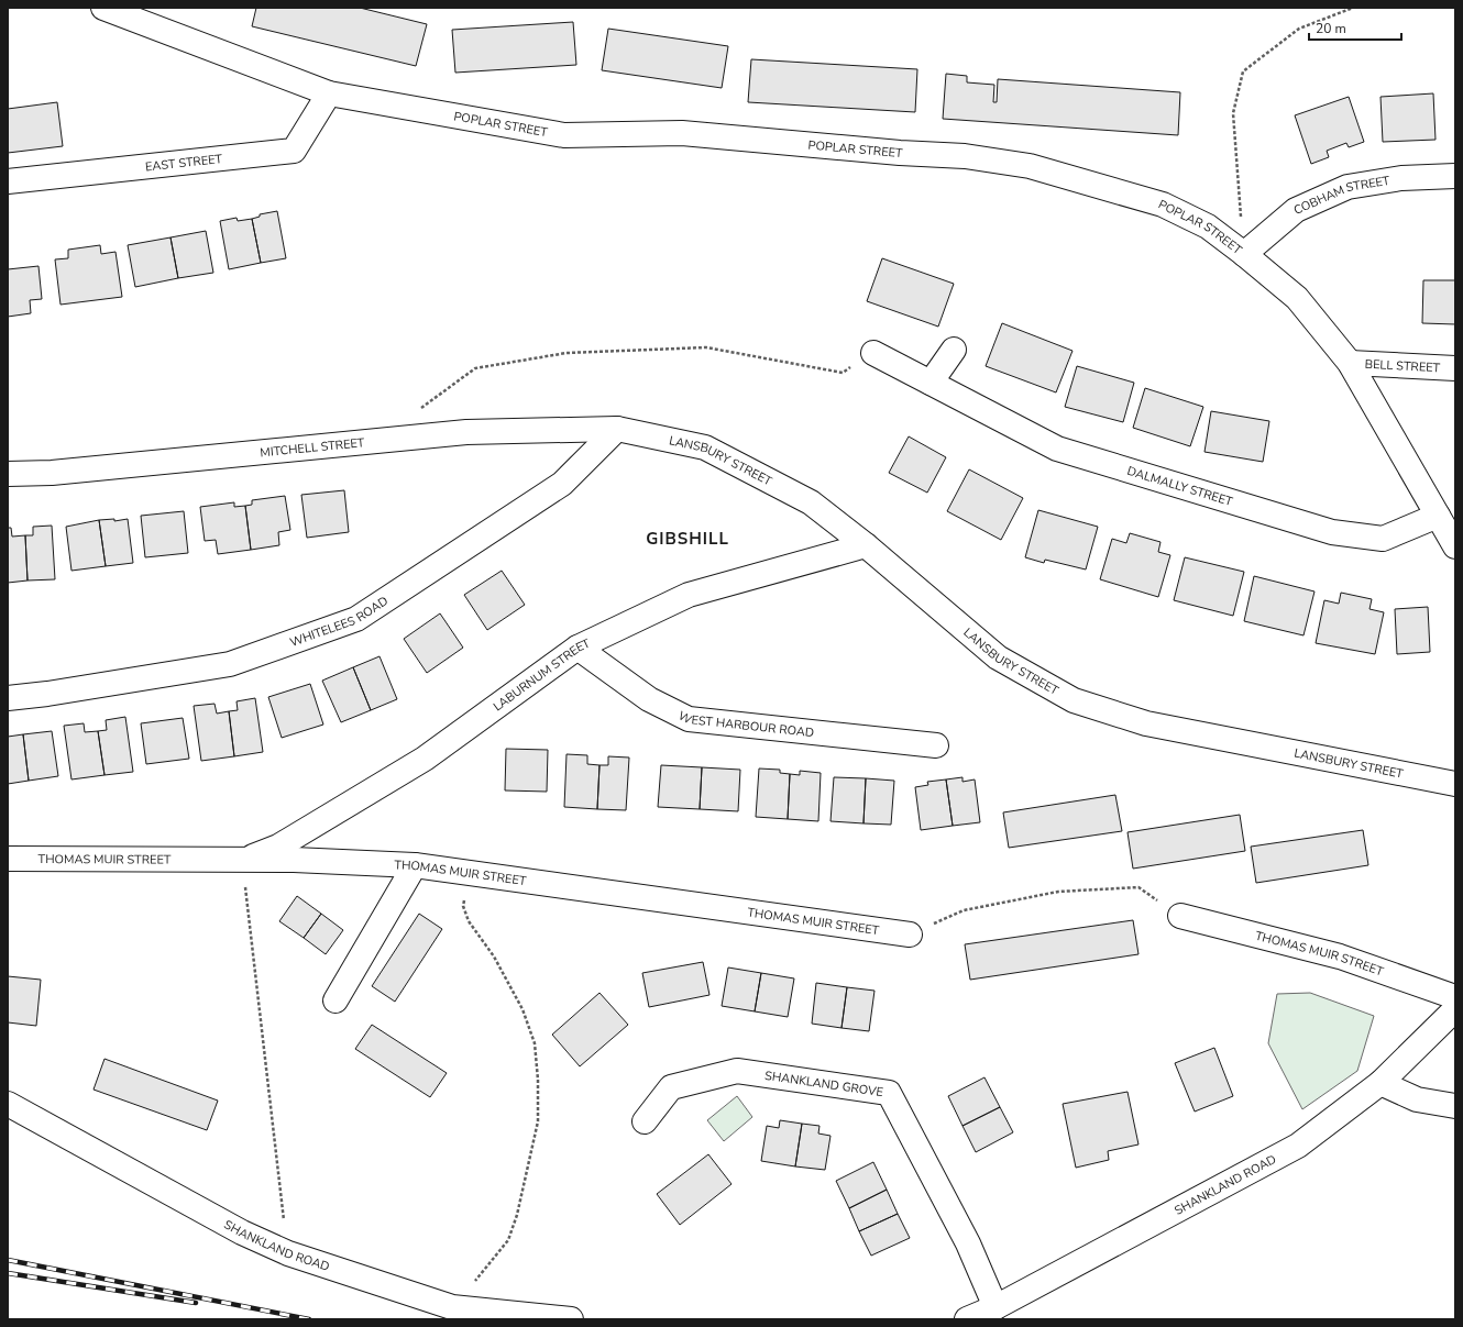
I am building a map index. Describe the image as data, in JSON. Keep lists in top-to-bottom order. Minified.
{"streets":{"street":["POPLAR STREET","EAST STREET","COBHAM STREET","BELL STREET","MITCHELL STREET","LANSBURY STREET","DALMALLY STREET","WHITELEES ROAD","LABURNUM STREET","WEST HARBOUR ROAD","THOMAS MUIR STREET","SHANKLAND GROVE","SHANKLAND ROAD"]},"crossings":[["POPLAR STREET","EAST STREET"],["POPLAR STREET","COBHAM STREET"],["POPLAR STREET","BELL STREET"],["POPLAR STREET","DALMALLY STREET"],["MITCHELL STREET","LANSBURY STREET"],["MITCHELL STREET","WHITELEES ROAD"],["LANSBURY STREET","WHITELEES ROAD"],["LANSBURY STREET","LABURNUM STREET"],["LABURNUM STREET","WEST HARBOUR ROAD"],["LABURNUM STREET","THOMAS MUIR STREET"],["SHANKLAND GROVE","SHANKLAND ROAD"]],"districts":["GIBSHILL"],"scale_bar":"20 m"}
